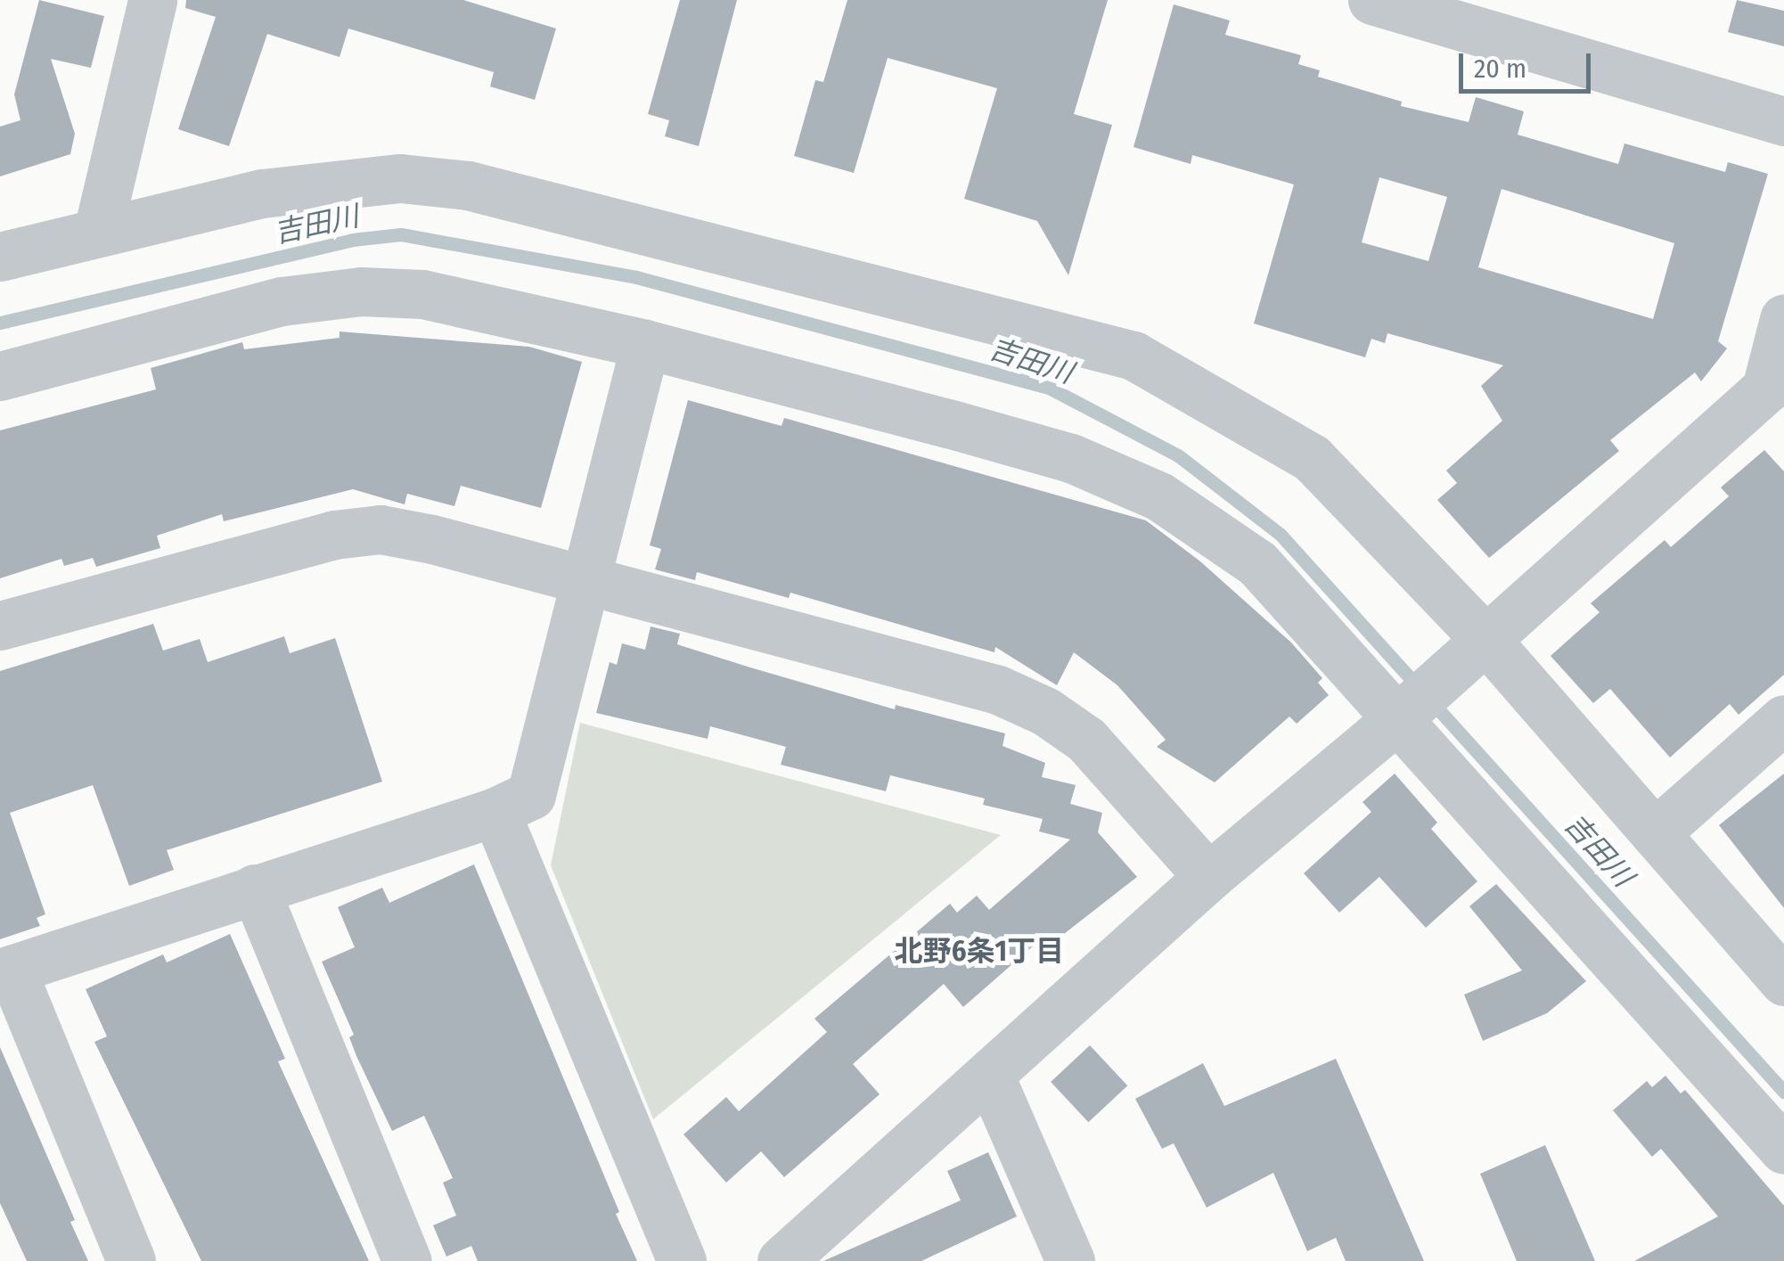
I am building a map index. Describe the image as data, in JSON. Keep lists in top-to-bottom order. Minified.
{"districts":["北野6条1丁目"],"water":["吉田川"],"scale_bar":"20 m"}
